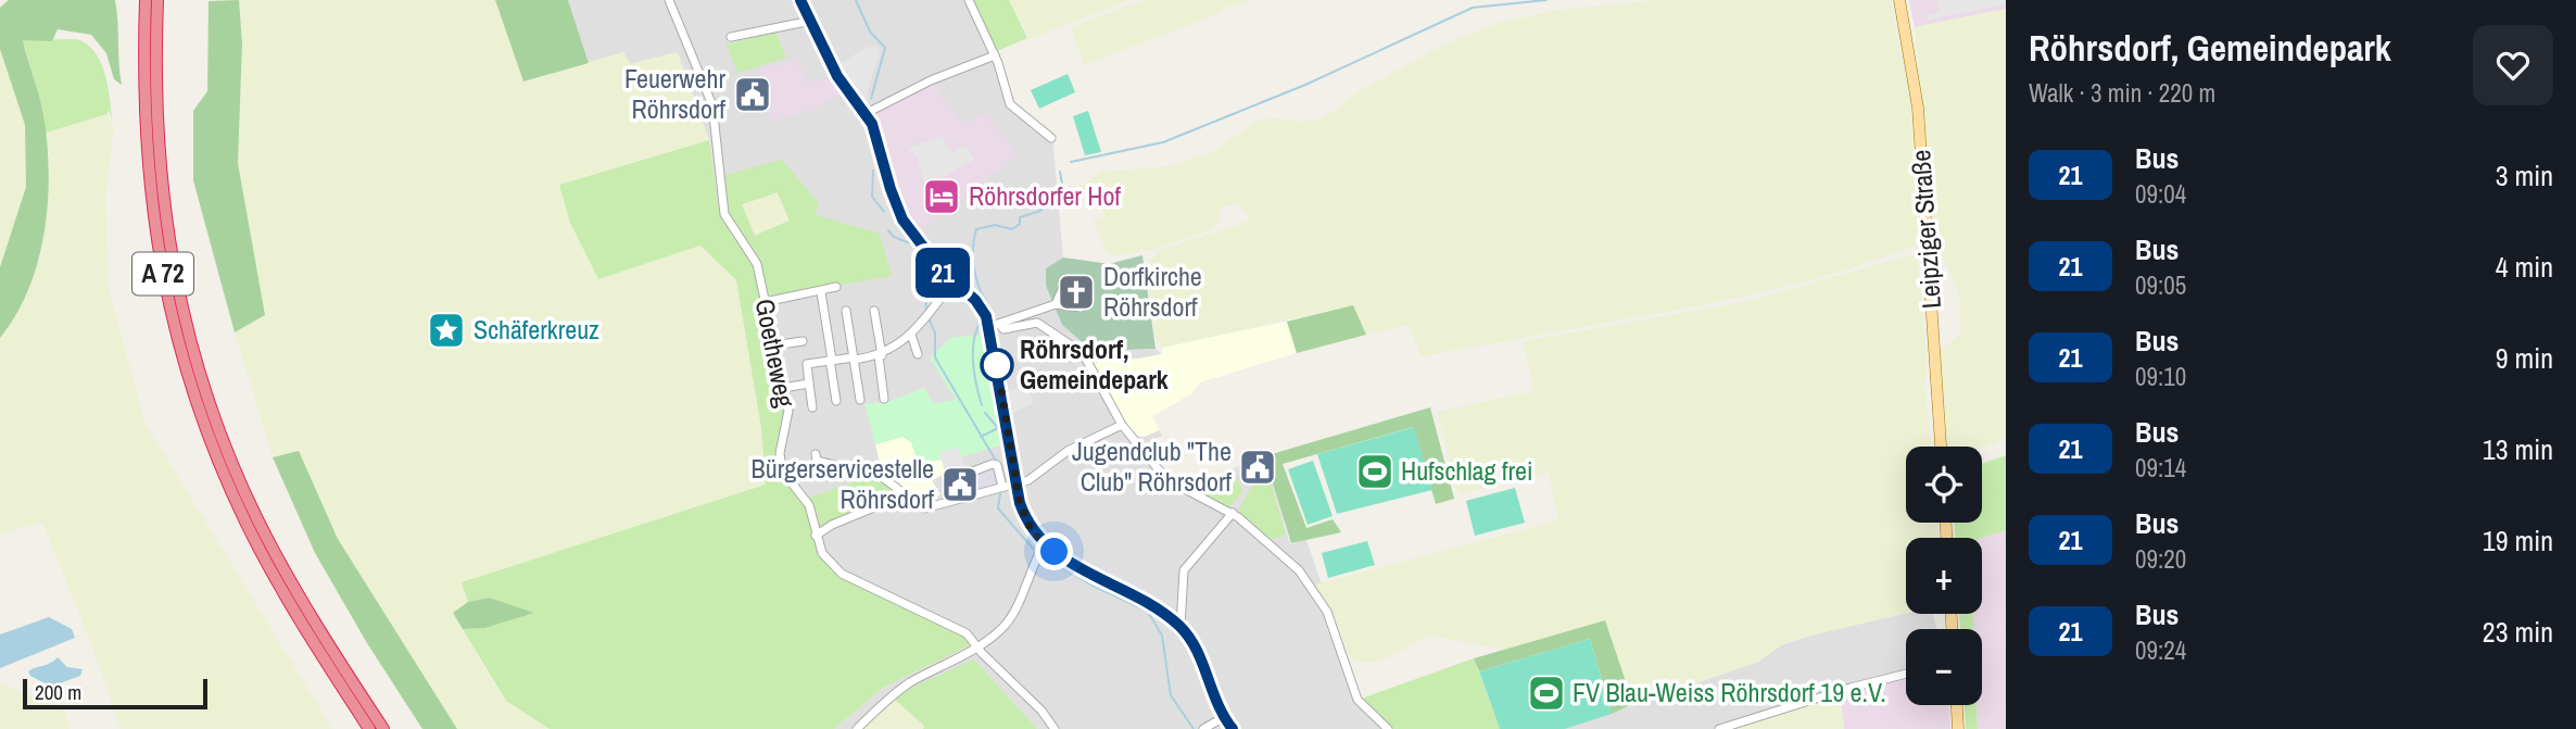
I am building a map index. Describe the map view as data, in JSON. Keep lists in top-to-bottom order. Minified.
{"streets":{"highway":["A 72"],"main road":["Leipziger Straße"],"street":["Goetheweg"]},"places":{"public building":["Feuerwehr Röhrsdorf","Jugendclub \"The Club\" Röhrsdorf","Bürgerservicestelle Röhrsdorf"],"hotel":["Röhrsdorfer Hof"],"church":["Dorfkirche Röhrsdorf"],"place":["Schäferkreuz"],"other":["Röhrsdorf, Gemeindepark"],"sports":["Hufschlag frei","FV Blau-Weiss Röhrsdorf 19 e.V."]},"lines":["bus line 21"],"scale_bar":"200 m","page":{"on_map":"21","heading":["Röhrsdorf, Gemeindepark","Walk · 3 min · 220 m"],"list":[{"mark":"21","name":"Bus","note":"09:04","value":"3 min"},{"mark":"21","name":"Bus","note":"09:05","value":"4 min"},{"mark":"21","name":"Bus","note":"09:10","value":"9 min"},{"mark":"21","name":"Bus","note":"09:14","value":"13 min"},{"mark":"21","name":"Bus","note":"09:20","value":"19 min"},{"mark":"21","name":"Bus","note":"09:24","value":"23 min"}],"map_buttons":["+","−"],"scale":"200 m"}}
